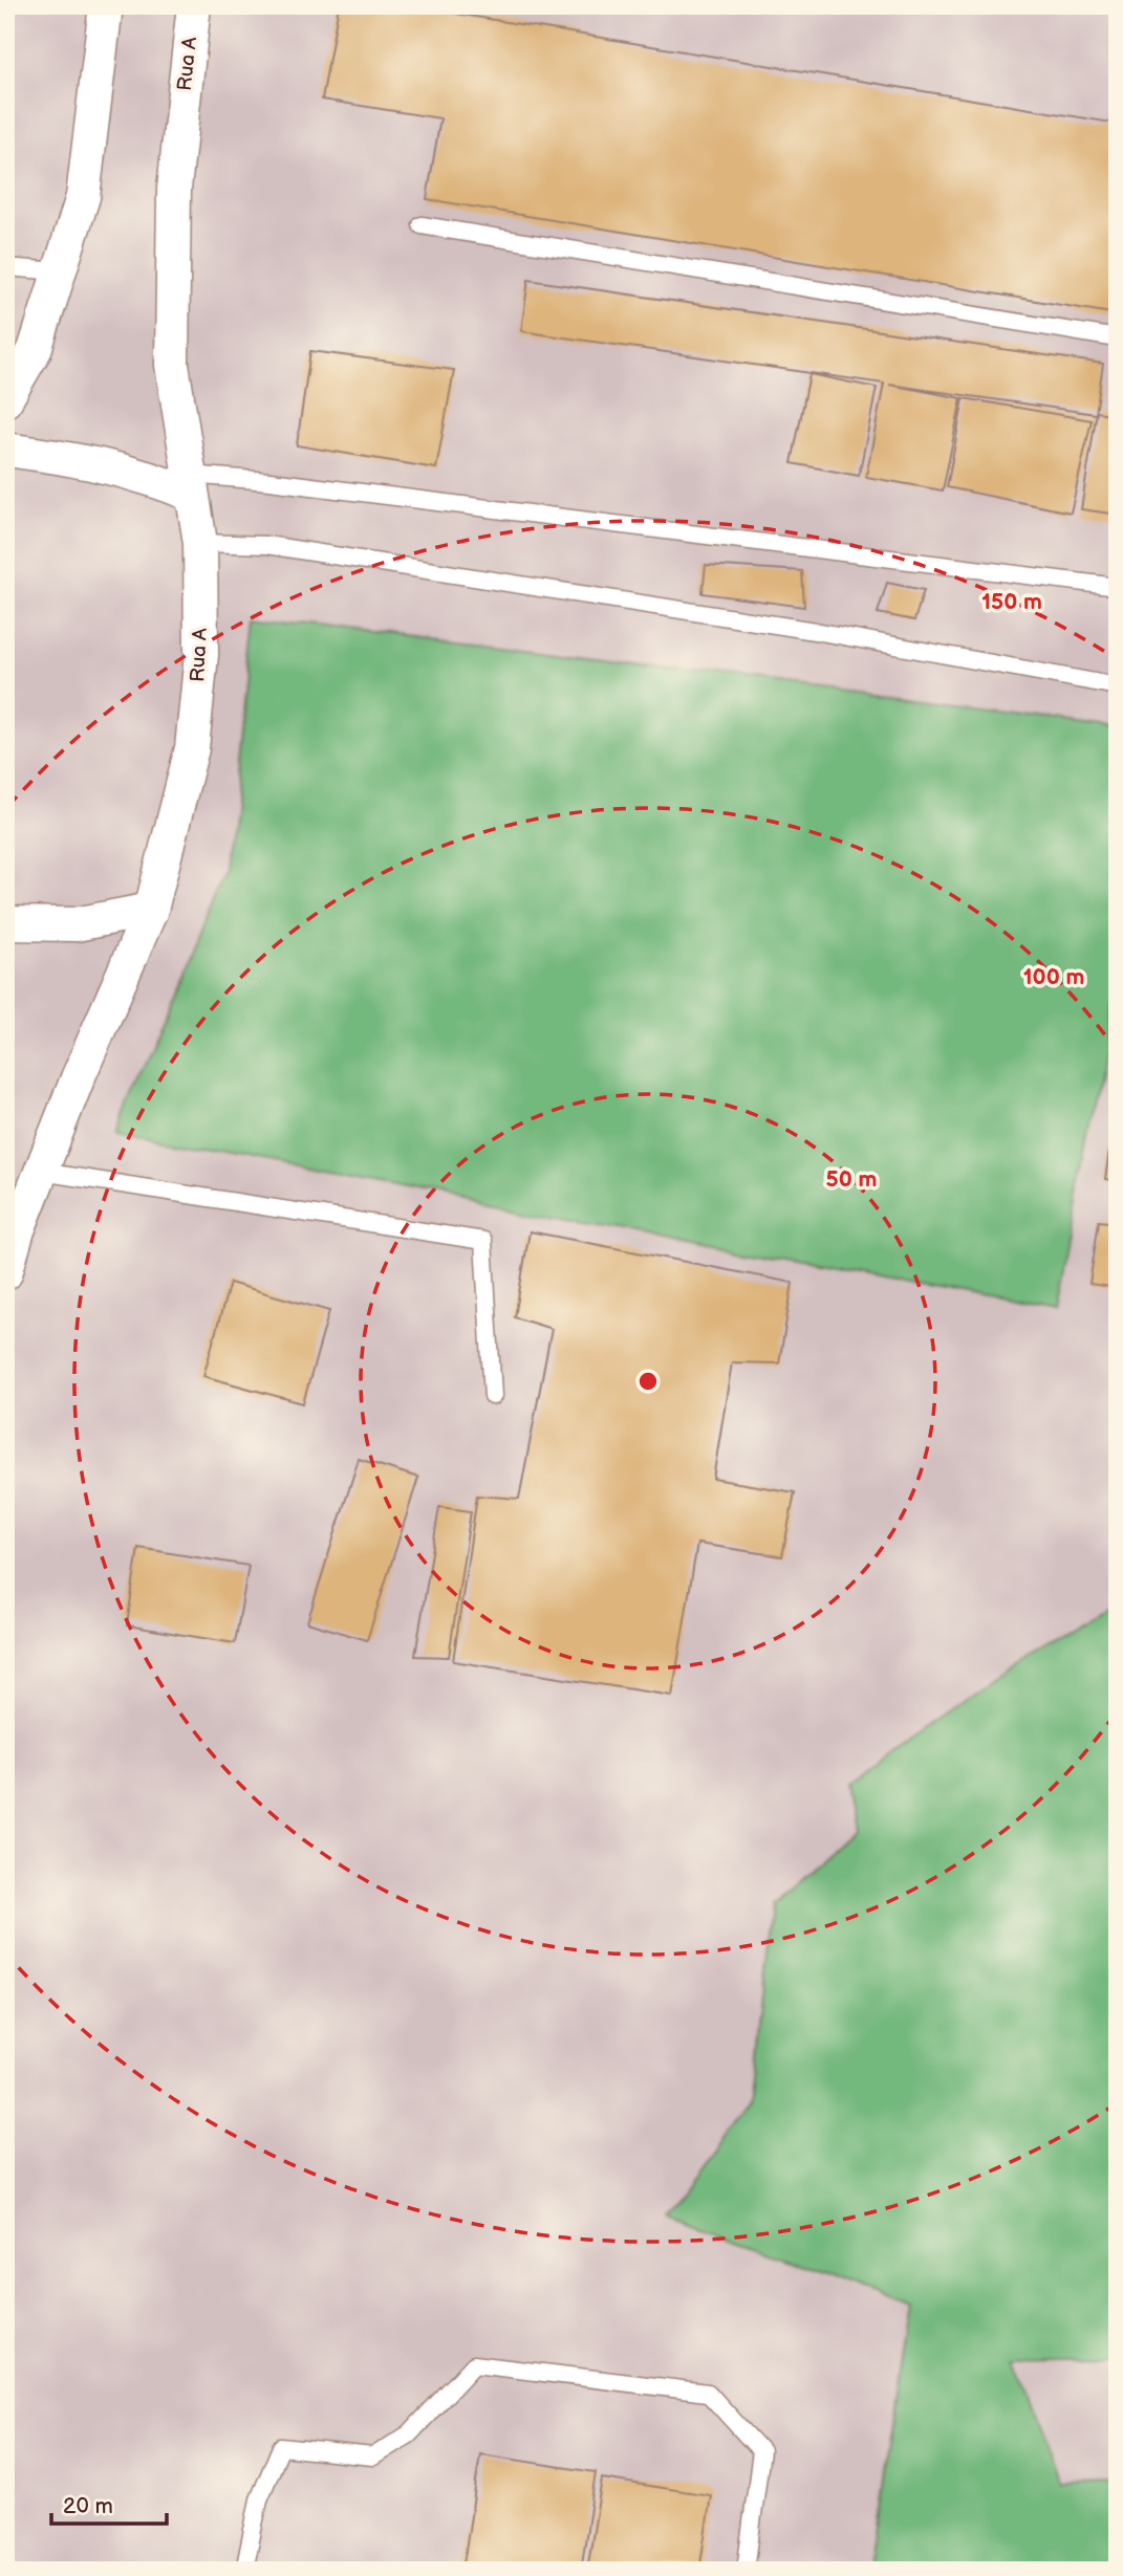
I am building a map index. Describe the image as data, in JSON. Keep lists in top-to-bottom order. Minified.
{"streets":{"street":["Rua A"]},"scale_bar":"20 m","rings":["150 m","100 m","50 m"]}
